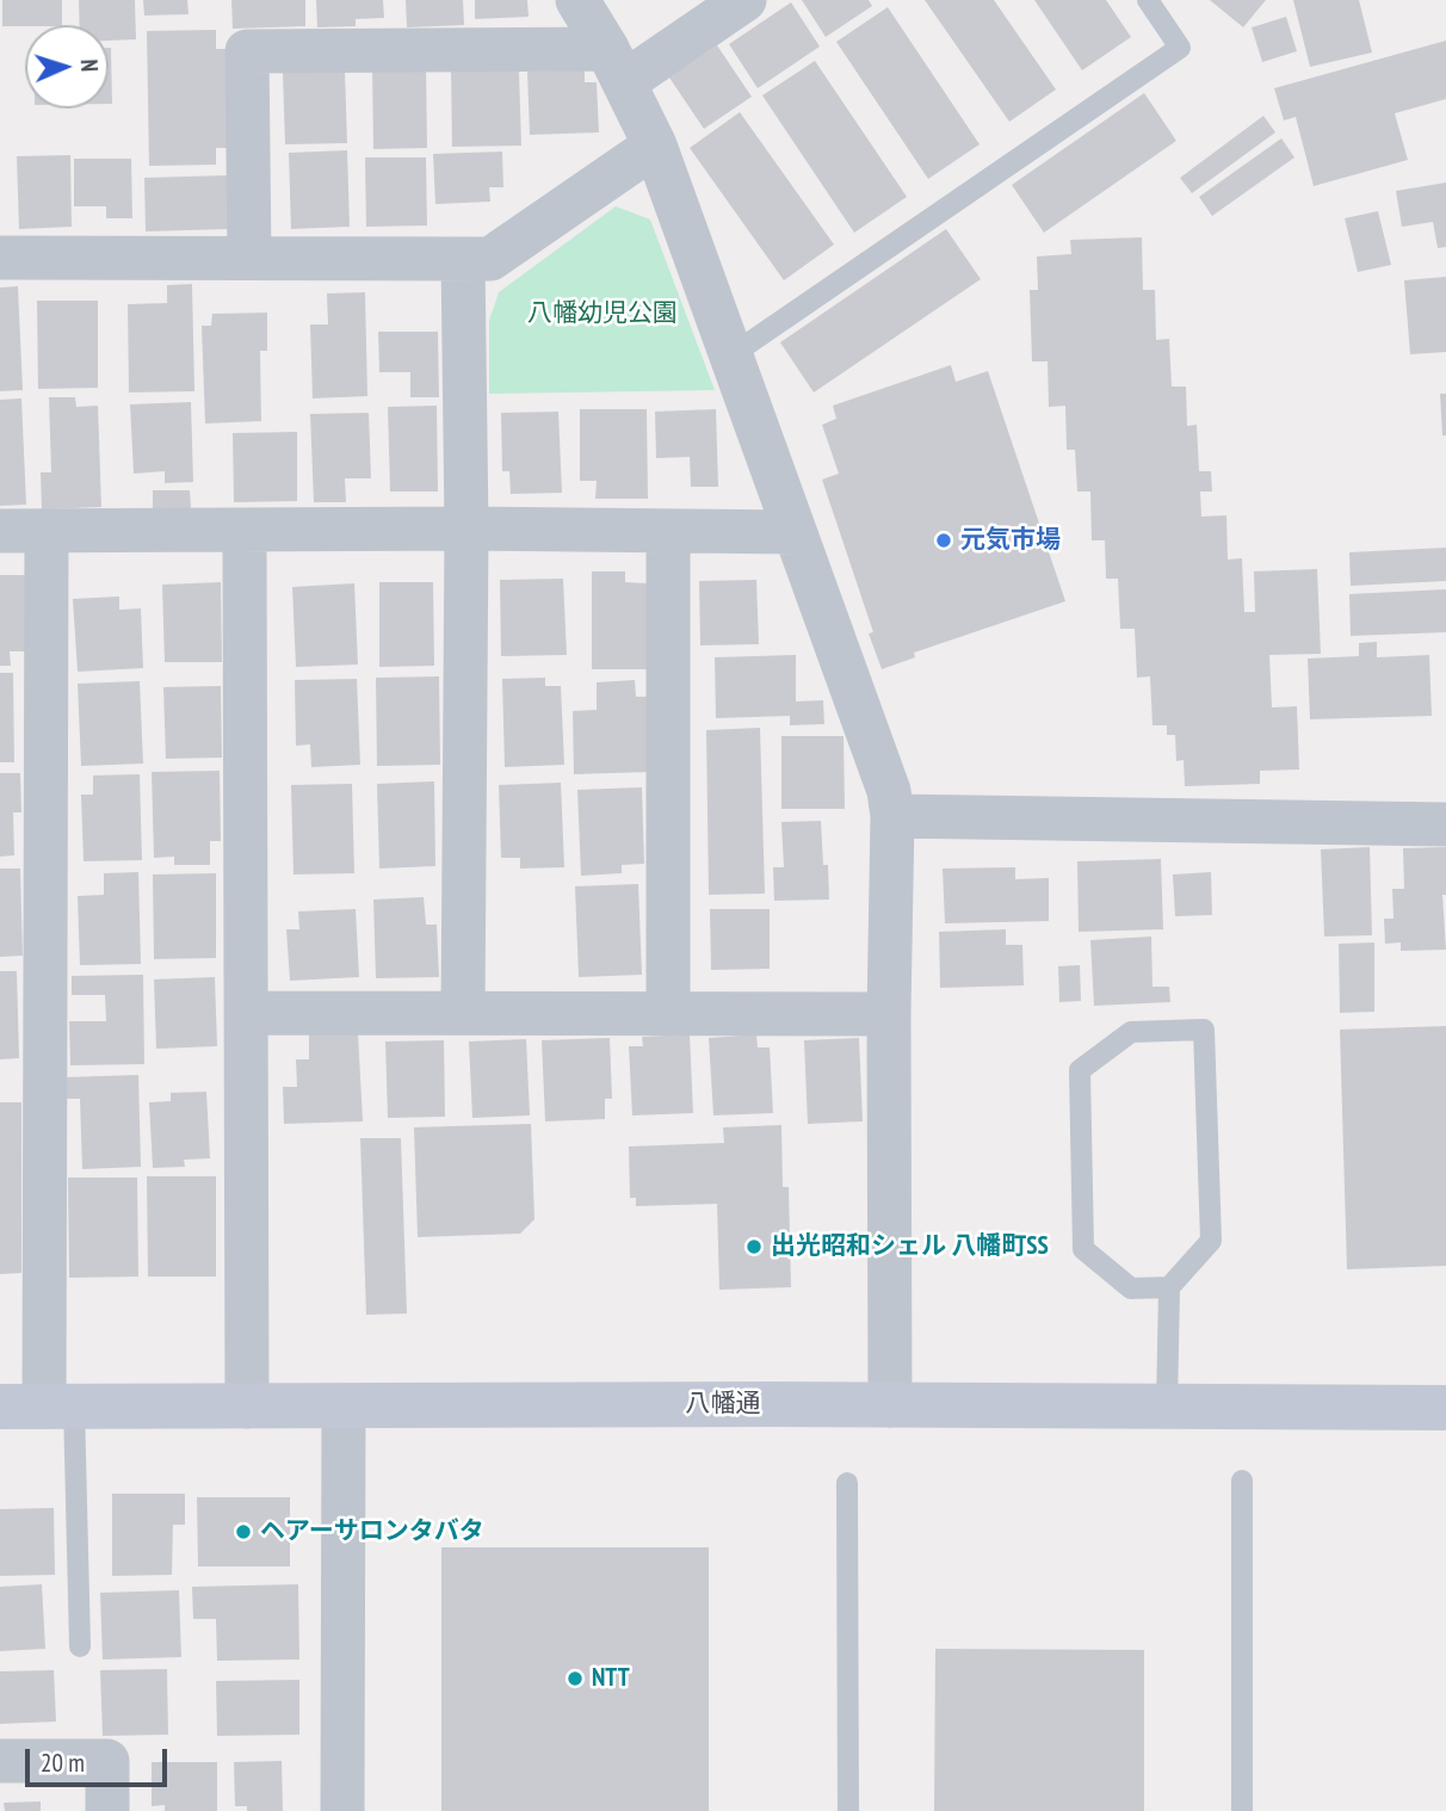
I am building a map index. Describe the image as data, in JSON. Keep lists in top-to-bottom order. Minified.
{"streets":{"street":["八幡通"]},"parks":["八幡幼児公園"],"places":["元気市場","出光昭和シェル 八幡町SS","ヘアーサロンタバタ","NTT"],"scale_bar":"20 m","north":"right"}
